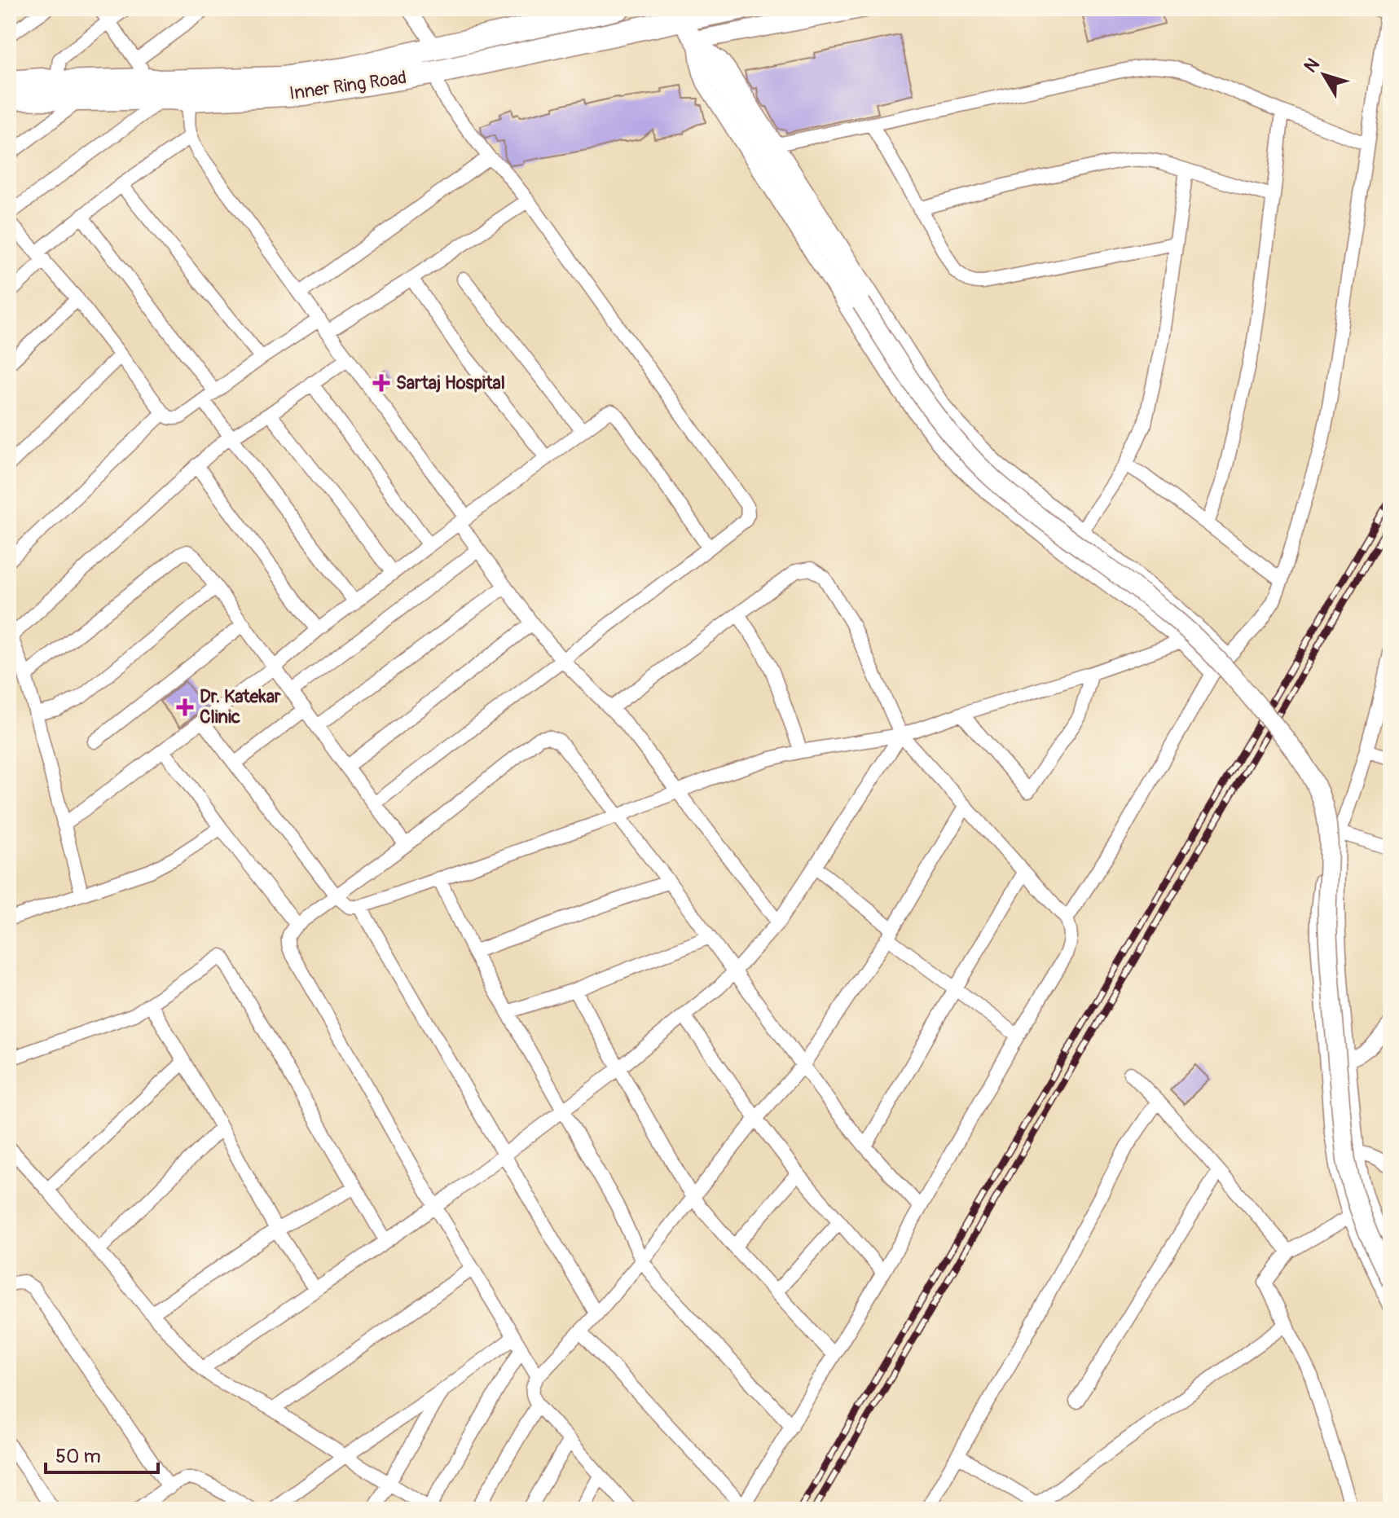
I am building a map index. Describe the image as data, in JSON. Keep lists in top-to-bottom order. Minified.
{"streets":{"highway":["Inner Ring Road"]},"places":{"health":["Sartaj Hospital","Dr. Katekar Clinic"]},"scale_bar":"50 m","north":"top left"}
